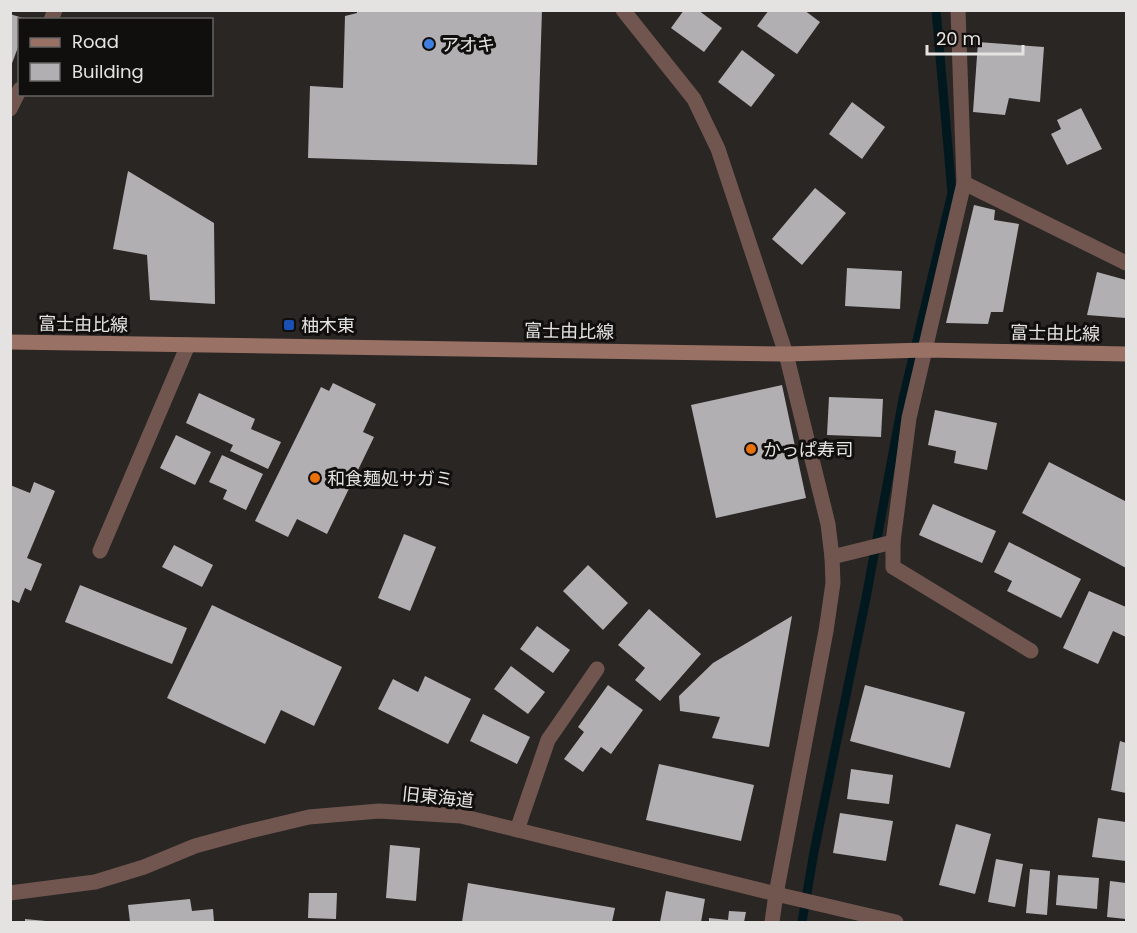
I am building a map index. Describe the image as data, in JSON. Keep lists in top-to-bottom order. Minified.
{"streets":{"main road":["富士由比線"],"street":["旧東海道"]},"places":{"other":["アオキ","かっぱ寿司","和食麺処サガミ"],"transit":["柚木東"]},"legend":["Road","Building"],"scale_bar":"20 m"}
